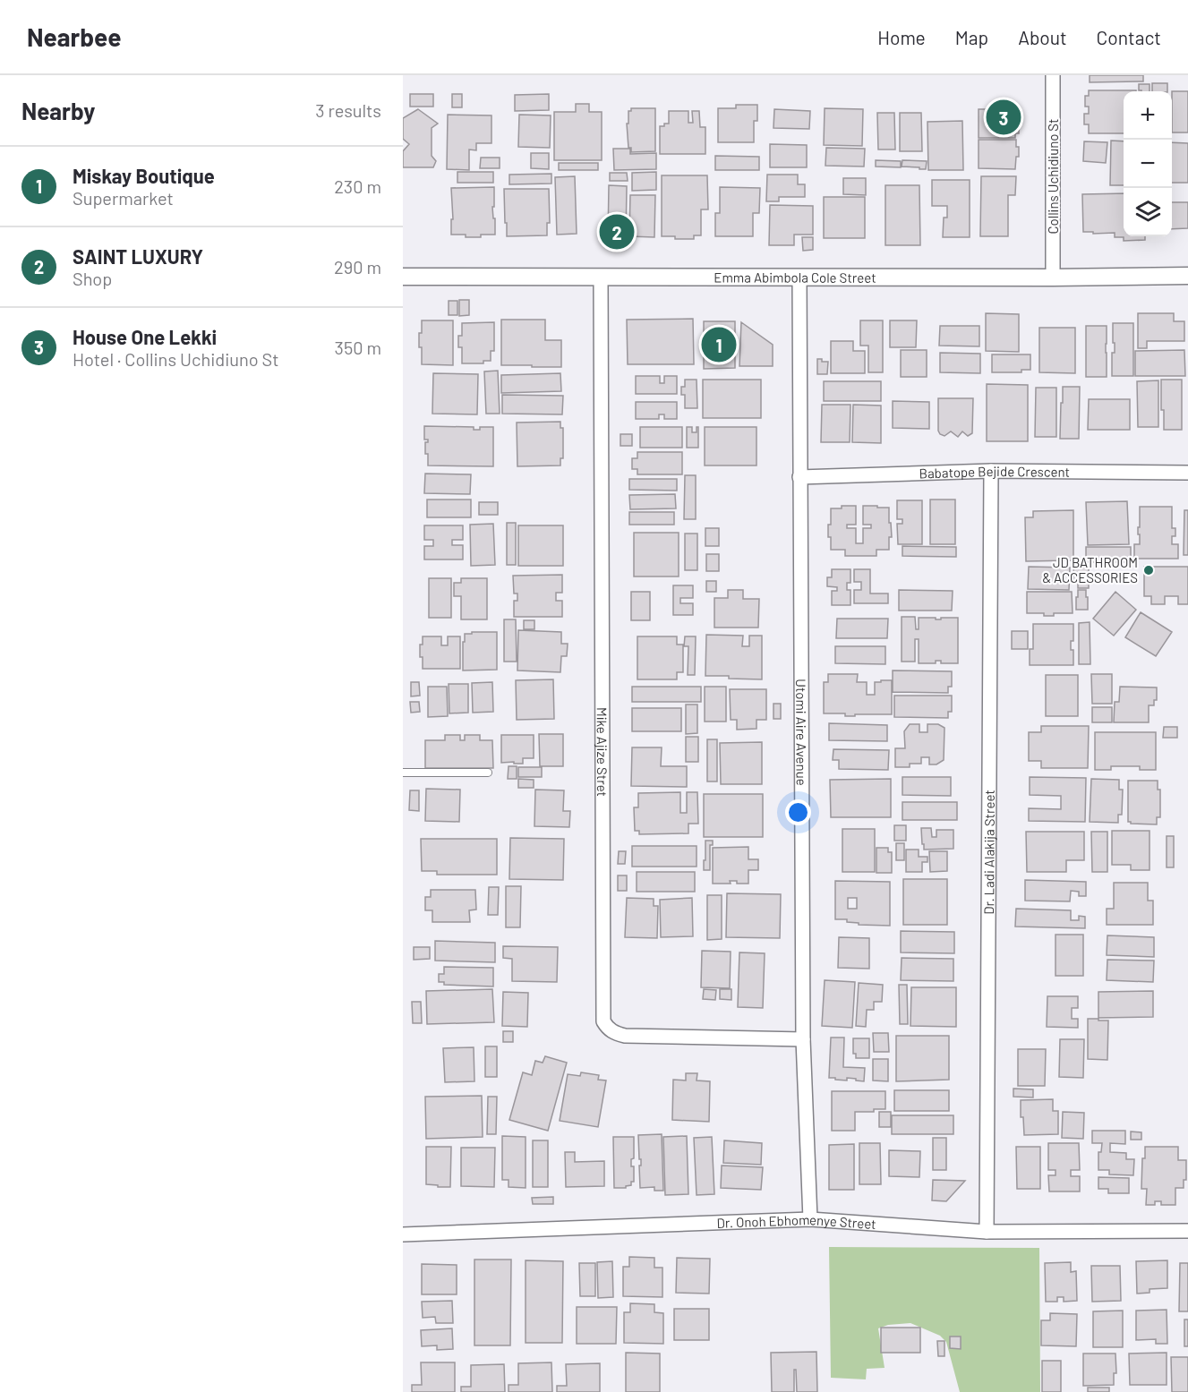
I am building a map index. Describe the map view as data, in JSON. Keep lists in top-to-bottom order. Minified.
{"streets":{"street":["Collins Uchidiuno St","Emma Abimbola Cole Street","Babatope Bejide Crescent","Utomi Aire Avenue","Mike Ajize Stret","Dr. Ladi Alakija Street","Dr. Onoh Ebhomenye Street"]},"crossings":[["Collins Uchidiuno St","Emma Abimbola Cole Street"],["Emma Abimbola Cole Street","Utomi Aire Avenue"],["Emma Abimbola Cole Street","Mike Ajize Stret"],["Babatope Bejide Crescent","Utomi Aire Avenue"],["Babatope Bejide Crescent","Dr. Ladi Alakija Street"],["Utomi Aire Avenue","Mike Ajize Stret"],["Utomi Aire Avenue","Dr. Onoh Ebhomenye Street"],["Dr. Ladi Alakija Street","Dr. Onoh Ebhomenye Street"]],"places":["JD BATHROOM & ACCESSORIES"],"page":{"header":"Nearbee","nav":["Home","Map","About","Contact"],"heading":["Nearby","3 results"],"map_buttons":["+","−"],"pins":["3","2","1"],"list":[{"mark":"1","name":"Miskay Boutique","note":"Supermarket","value":"230 m"},{"mark":"2","name":"SAINT LUXURY","note":"Shop","value":"290 m"},{"mark":"3","name":"House One Lekki","note":"Hotel · Collins Uchidiuno St","value":"350 m"}]}}
